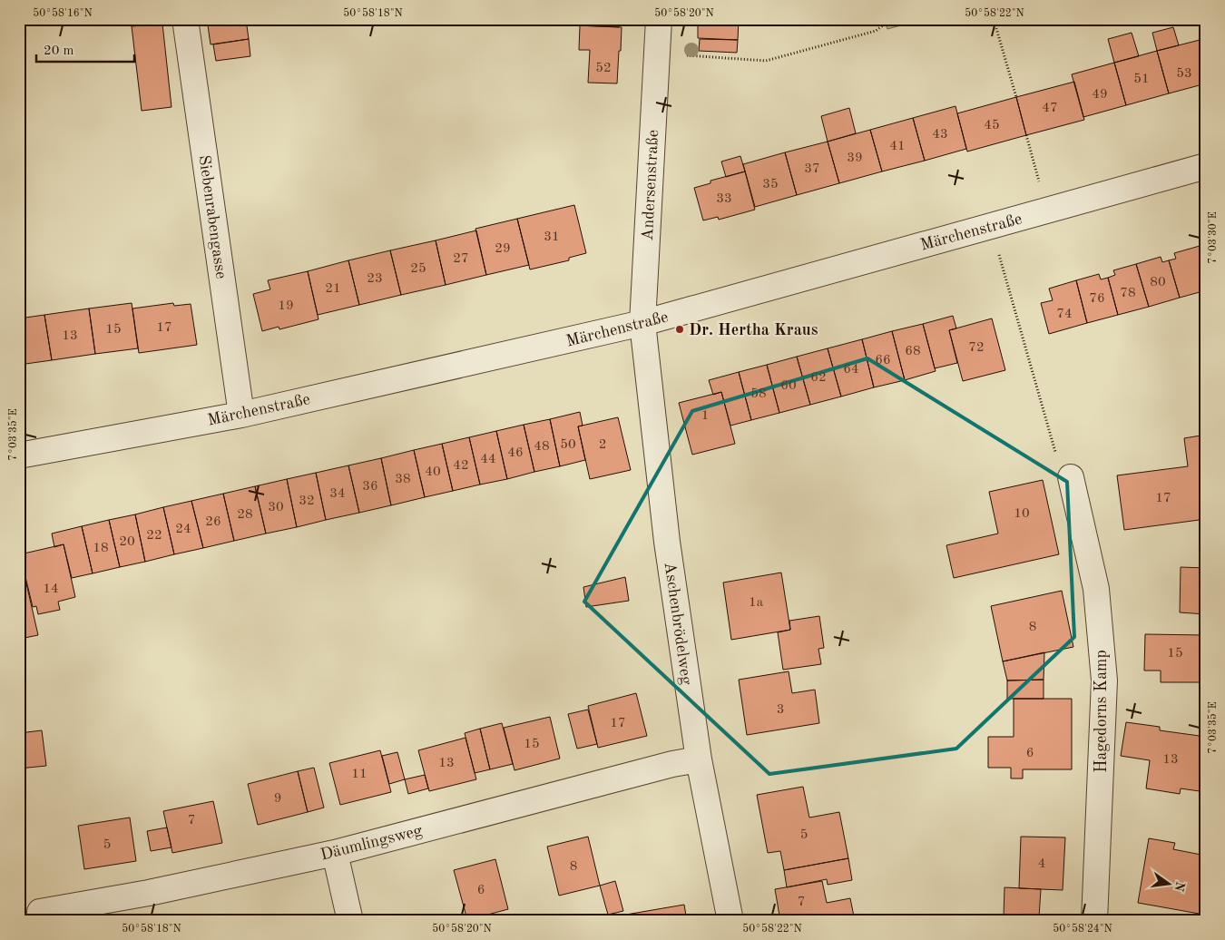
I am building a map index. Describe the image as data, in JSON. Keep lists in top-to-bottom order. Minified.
{"streets":{"street":["Andersenstraße","Siebenrabengasse","Märchenstraße","Aschenbrödelweg","Hagedorns Kamp","Däumlingsweg"]},"crossings":[["Andersenstraße","Märchenstraße"],["Andersenstraße","Aschenbrödelweg"],["Siebenrabengasse","Märchenstraße"],["Märchenstraße","Aschenbrödelweg"],["Aschenbrödelweg","Däumlingsweg"]],"places":["Dr. Hertha Kraus"],"house_numbers":["52","53","51","49","47","45","43","41","39","37","35","33","31","29","27","25","23","80","21","78","76","19","74","17","15","13","72","68","66","64","62","60","58","1","50","2","48","46","44","42","40","38","36","34","17","32","30","10","28","26","24","22","20","18","14","1a","8","15","3","17","15","6","13","13","11","9","7","5","5","4","8","6","7"],"scale_bar":"20 m","north":"right","coordinates":["50°58'16\"N","50°58'18\"N","50°58'20\"N","50°58'22\"N","7°03'30\"E","7°03'35\"E","50°58'24\"N"]}
